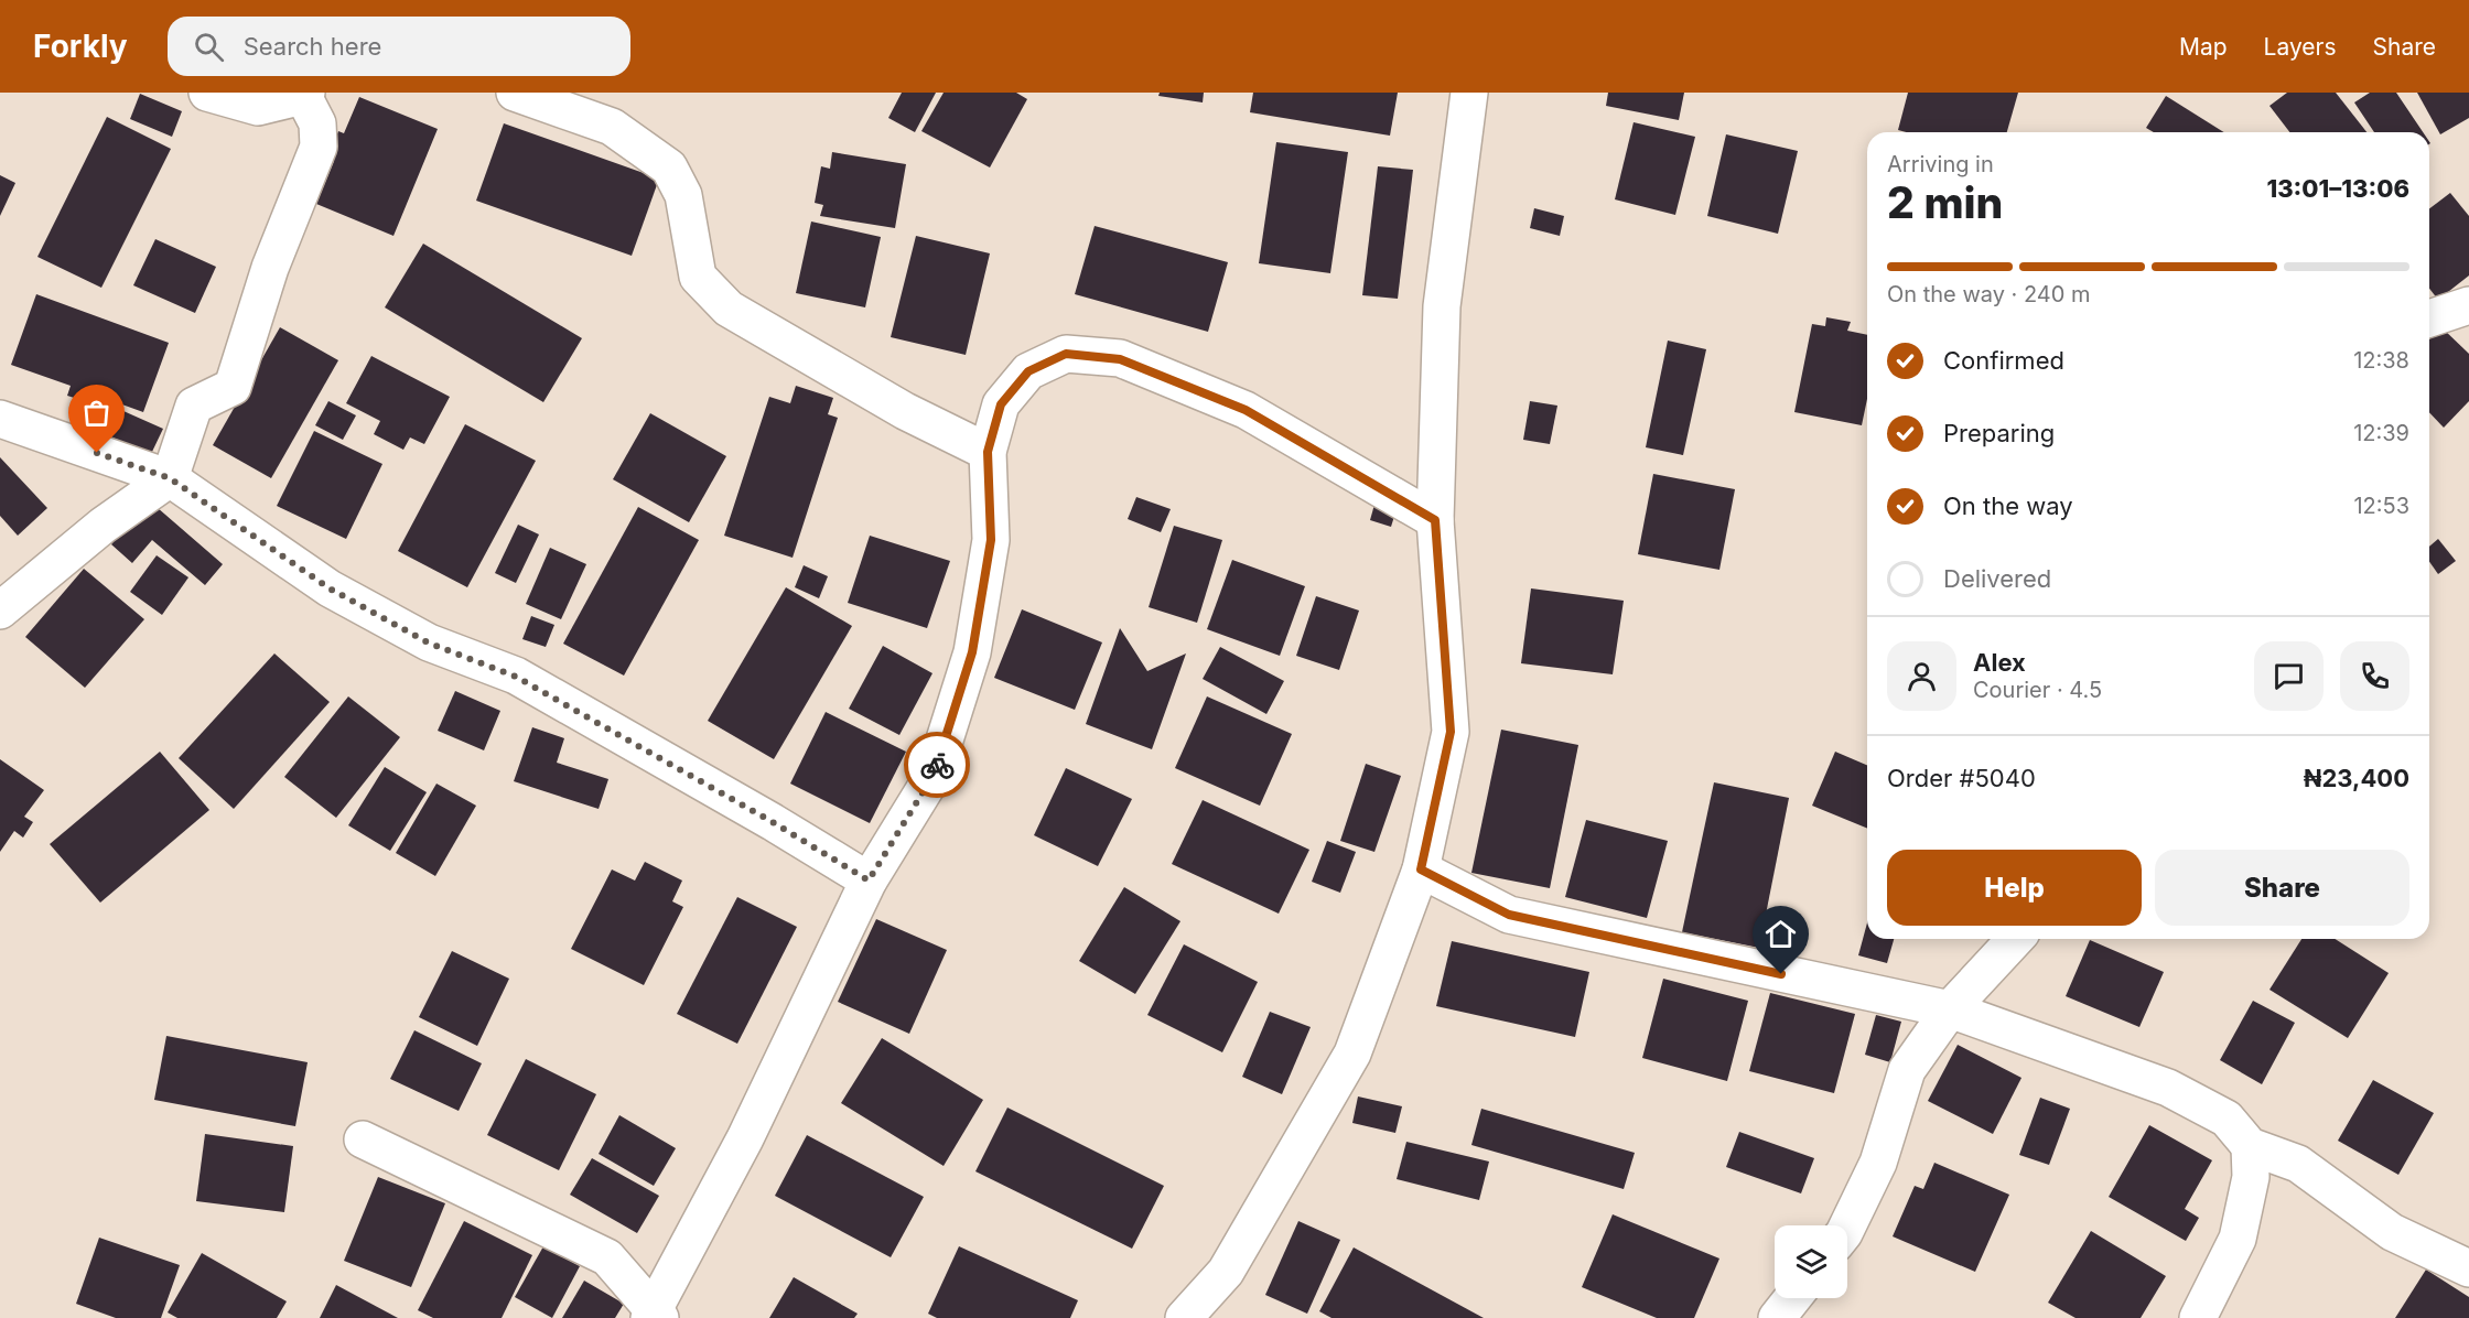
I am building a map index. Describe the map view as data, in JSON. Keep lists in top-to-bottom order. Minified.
{"page":{"header":"Forkly","search":"Search here","nav":["Map","Layers","Share"],"heading":["2 min","Arriving in","13:01–13:06"],"panel":["Alex","Courier · 4.5","Order #5040","₦23,400"],"bar":"On the way · 240 m","list":[["Confirmed","12:38"],["Preparing","12:39"],["On the way","12:53"],"Delivered"],"buttons":["Help","Share"]}}
